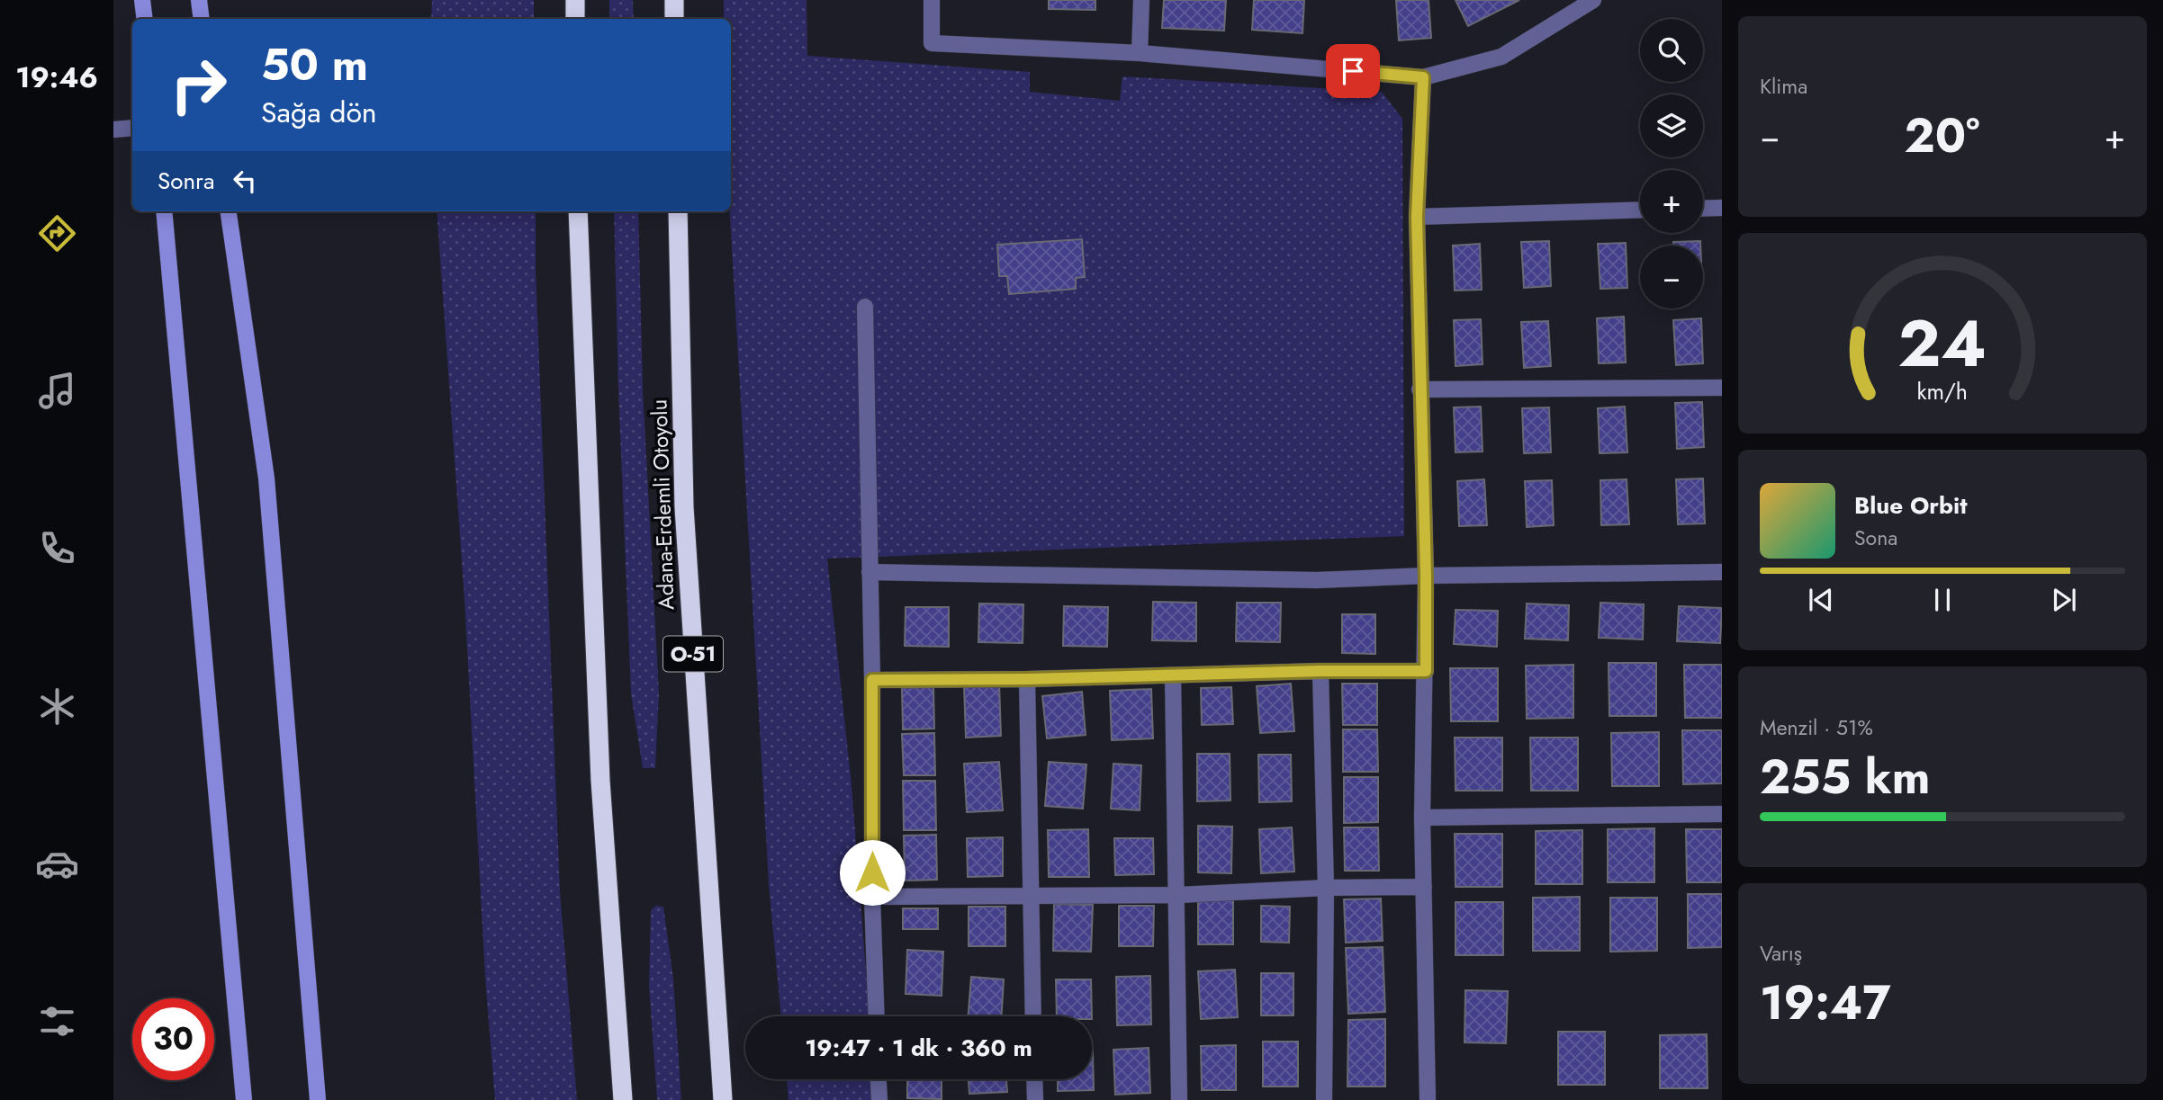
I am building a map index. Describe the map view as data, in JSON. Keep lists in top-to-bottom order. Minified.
{"streets":{"highway":["Adana-Erdemli Otoyolu","O-51"]},"page":{"tabs":"19:46","tile":["Klima",["Menzil · 51%","255 km"],["Varış","19:47"]],"map_buttons":["+","−"],"turn":["50 m","Sağa dön"],"heat":["−","20°","+"],"then":"Sonra","song":["Blue Orbit","Sona"],"limit":"30","trip":"19:47 · 1 dk · 360 m","gauge":["24","km/h"]}}
